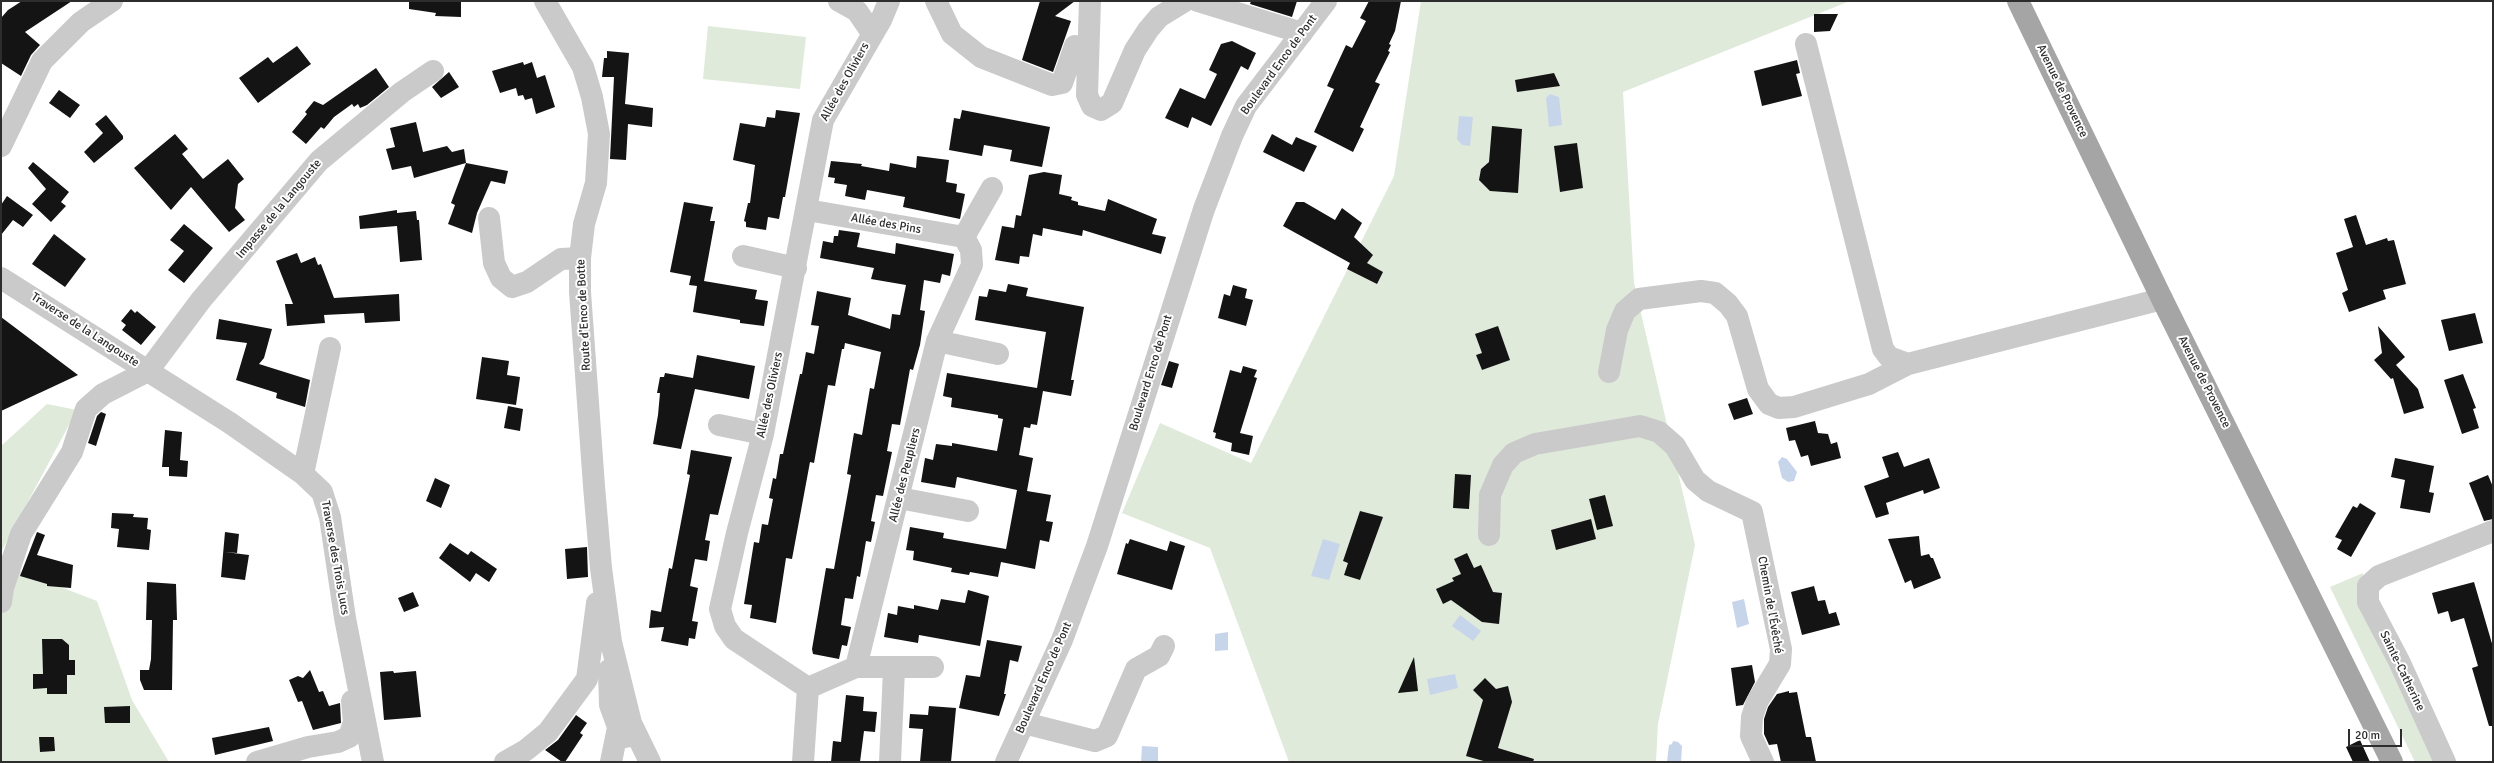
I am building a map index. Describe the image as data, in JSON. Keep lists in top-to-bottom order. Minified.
{"streets":{"main road":["Avenue de Provence"],"street":["Boulevard Enco de Pont","Allée des Oliviers","Impasse de la Langouste","Allée des Pins","Route d'Enco de Botte","Traverse de la Langouste","Allée des Peupliers","Traverse des Trois Lucs","Chemin de l'Évêché","Sainte-Catherine"]},"crossings":[["Allée des Oliviers","Allée des Pins"],["Impasse de la Langouste","Traverse de la Langouste"],["Impasse de la Langouste","Traverse des Trois Lucs"],["Allée des Pins","Allée des Peupliers"],["Traverse de la Langouste","Traverse des Trois Lucs"]],"scale_bar":"20 m"}
